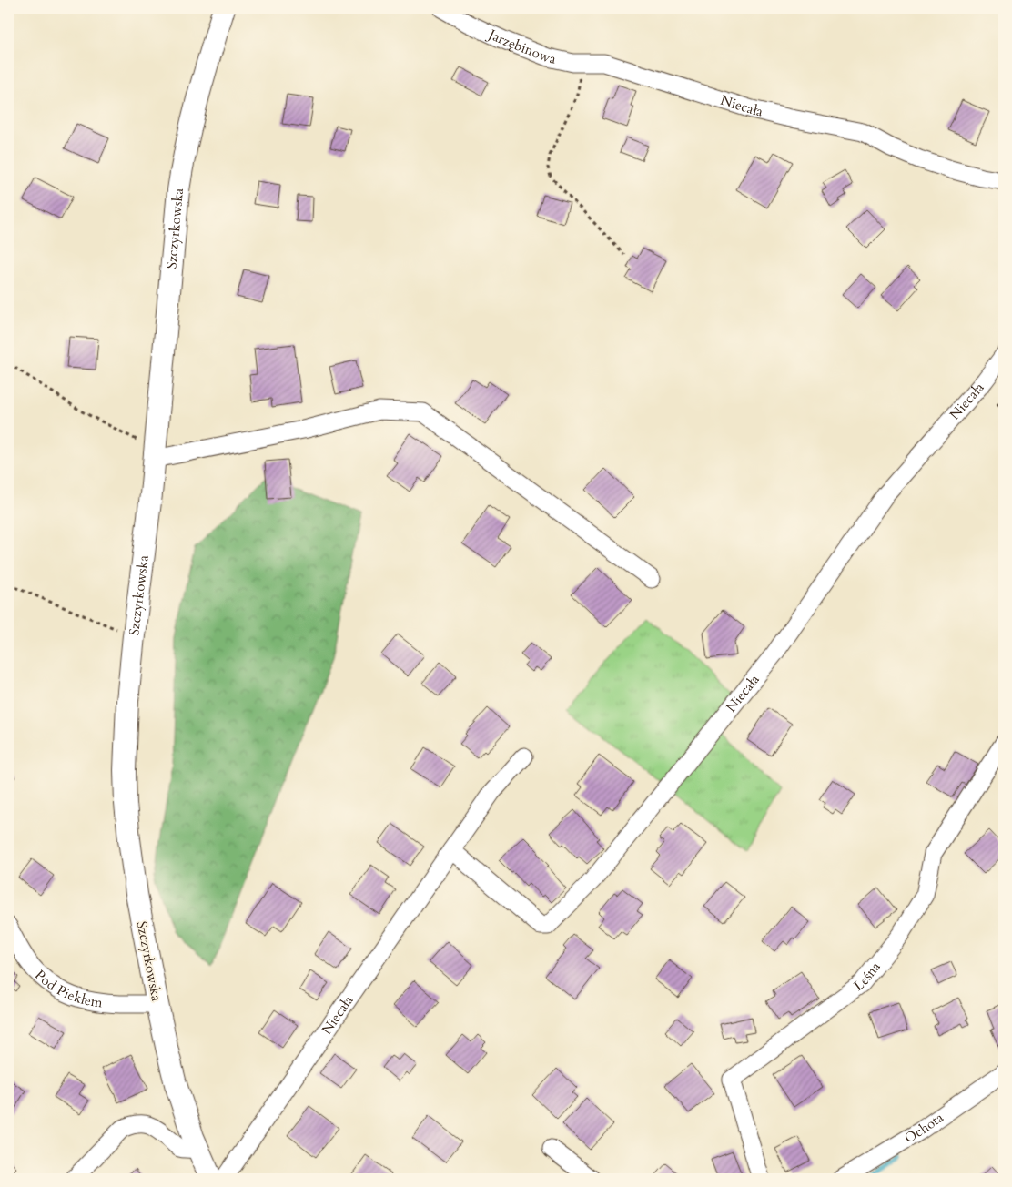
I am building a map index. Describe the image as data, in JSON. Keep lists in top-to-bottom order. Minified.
{"streets":{"main road":["Szczyrkowska"],"street":["Jarzębinowa","Niecała","Leśna","Pod Piekłem","Ochota"]},"crossings":[["Jarzębinowa","Niecała"],["Szczyrkowska","Pod Piekłem"]]}
